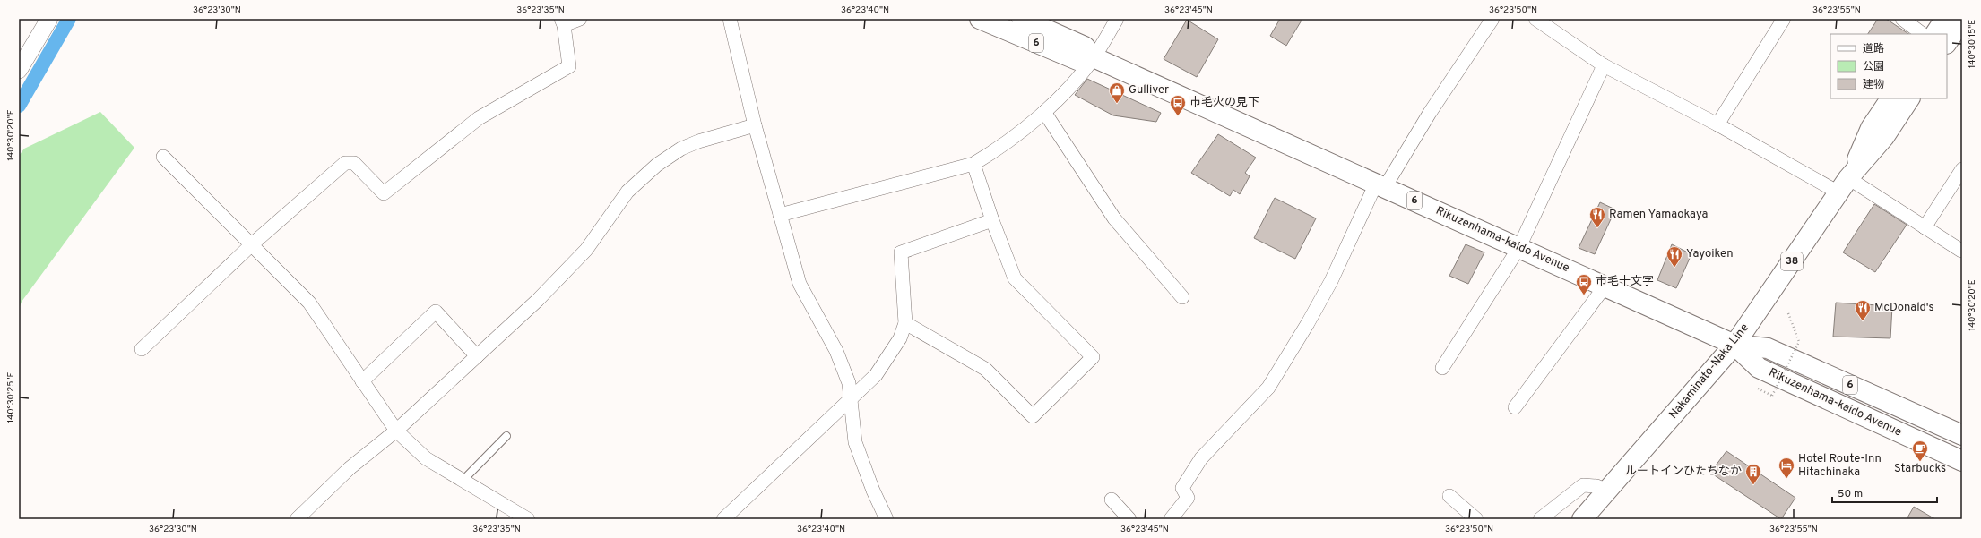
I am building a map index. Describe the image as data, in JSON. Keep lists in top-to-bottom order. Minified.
{"streets":{"main road":["6","Rikuzenhama-kaido Avenue","38","Nakaminato-Naka Line"]},"crossings":[["6","Rikuzenhama-kaido Avenue"],["Rikuzenhama-kaido Avenue","Nakaminato-Naka Line"]],"places":{"shop":["Gulliver"],"bus stop":["市毛火の見下","市毛十文字"],"restaurant":["Ramen Yamaokaya","Yayoiken","McDonald's"],"cafe":["Starbucks"],"hotel":["Hotel Route-Inn Hitachinaka"],"building":["ルートインひたちなか"]},"legend":["道路","公園","建物"],"scale_bar":"50 m","coordinates":["36°23'30\"N","36°23'35\"N","36°23'40\"N","36°23'45\"N","36°23'50\"N","36°23'55\"N","140°30'15\"E","140°30'20\"E","140°30'25\"E"]}
